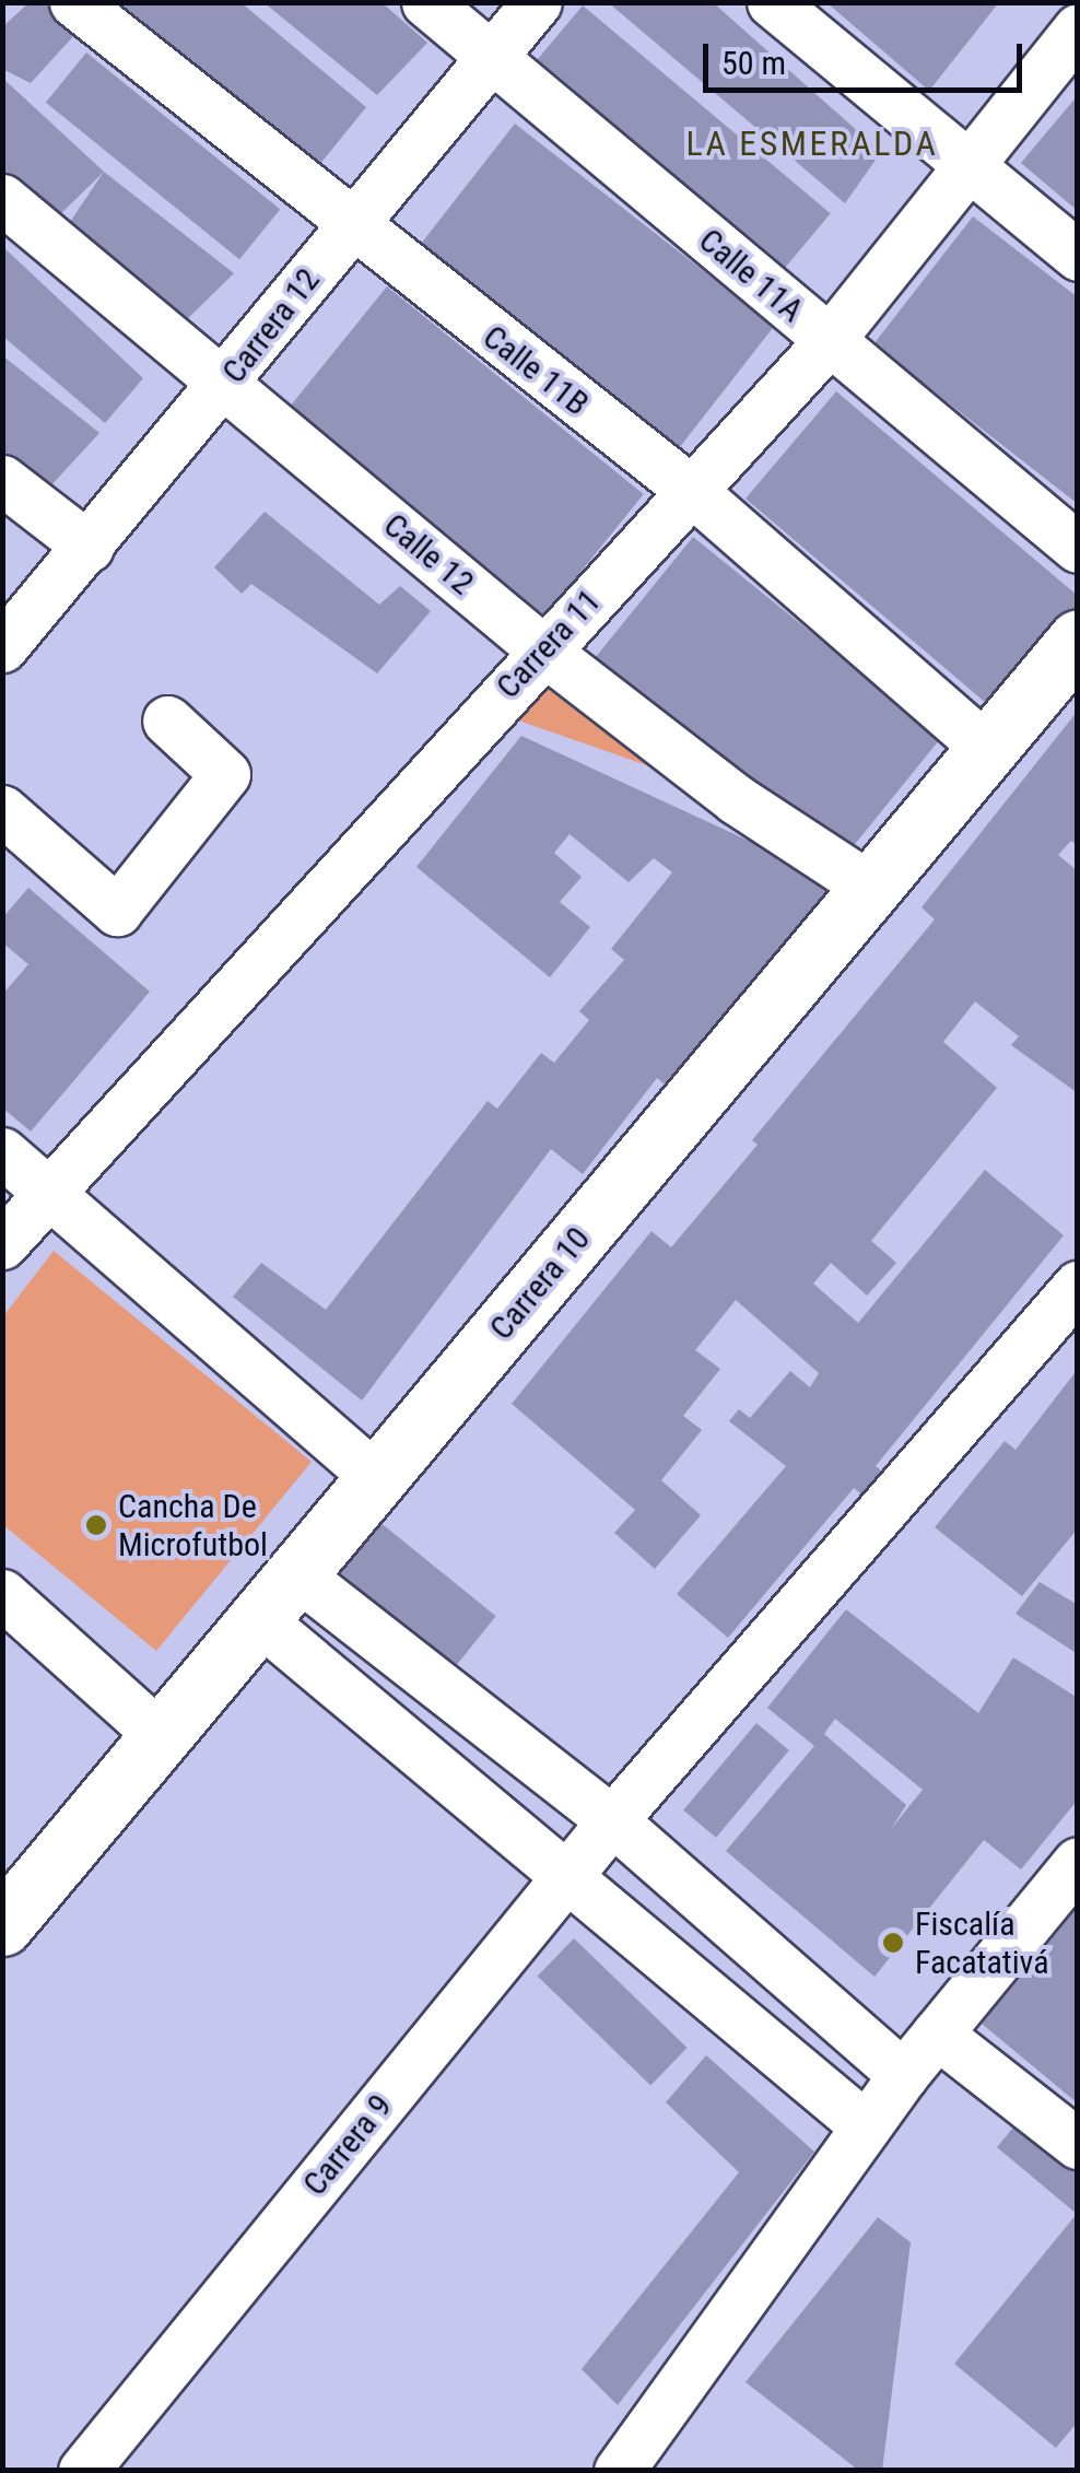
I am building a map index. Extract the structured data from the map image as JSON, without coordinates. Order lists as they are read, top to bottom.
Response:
{
  "streets": {
    "street": [
      "Calle 11A",
      "Carrera 12",
      "Calle 11B",
      "Calle 12",
      "Carrera 11",
      "Carrera 10",
      "Carrera 9"
    ]
  },
  "crossings": [
    ["Calle 11A", "Carrera 12"],
    ["Calle 11A", "Carrera 11"],
    ["Carrera 12", "Calle 11B"],
    ["Carrera 12", "Calle 12"],
    ["Calle 11B", "Carrera 11"],
    ["Calle 11B", "Carrera 10"],
    ["Calle 12", "Carrera 11"],
    ["Calle 12", "Carrera 10"]
  ],
  "districts": ["LA ESMERALDA"],
  "places": ["Cancha De Microfutbol", "Fiscalía Facatativá"],
  "scale_bar": "50 m"
}
